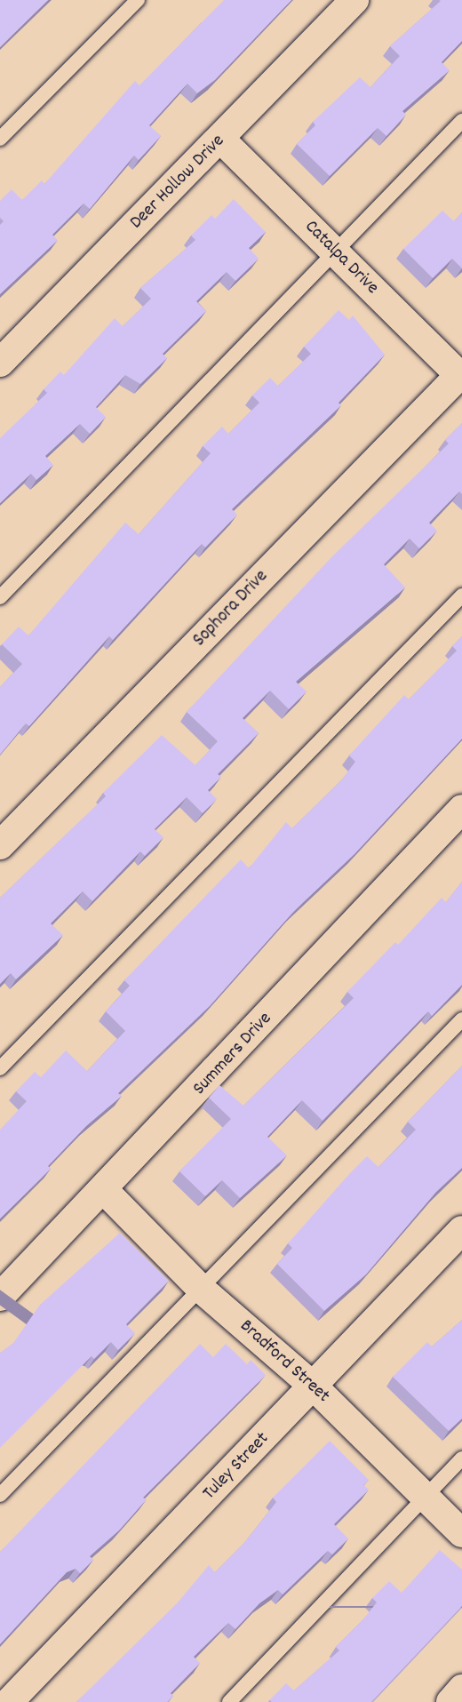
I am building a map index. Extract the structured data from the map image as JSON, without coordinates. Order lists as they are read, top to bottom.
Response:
{
  "streets": {
    "street": [
      "Deer Hollow Drive",
      "Catalpa Drive",
      "Sophora Drive",
      "Summers Drive",
      "Bradford Street",
      "Tuley Street"
    ]
  },
  "crossings": [
    ["Deer Hollow Drive", "Catalpa Drive"],
    ["Catalpa Drive", "Sophora Drive"],
    ["Summers Drive", "Bradford Street"],
    ["Bradford Street", "Tuley Street"]
  ]
}
